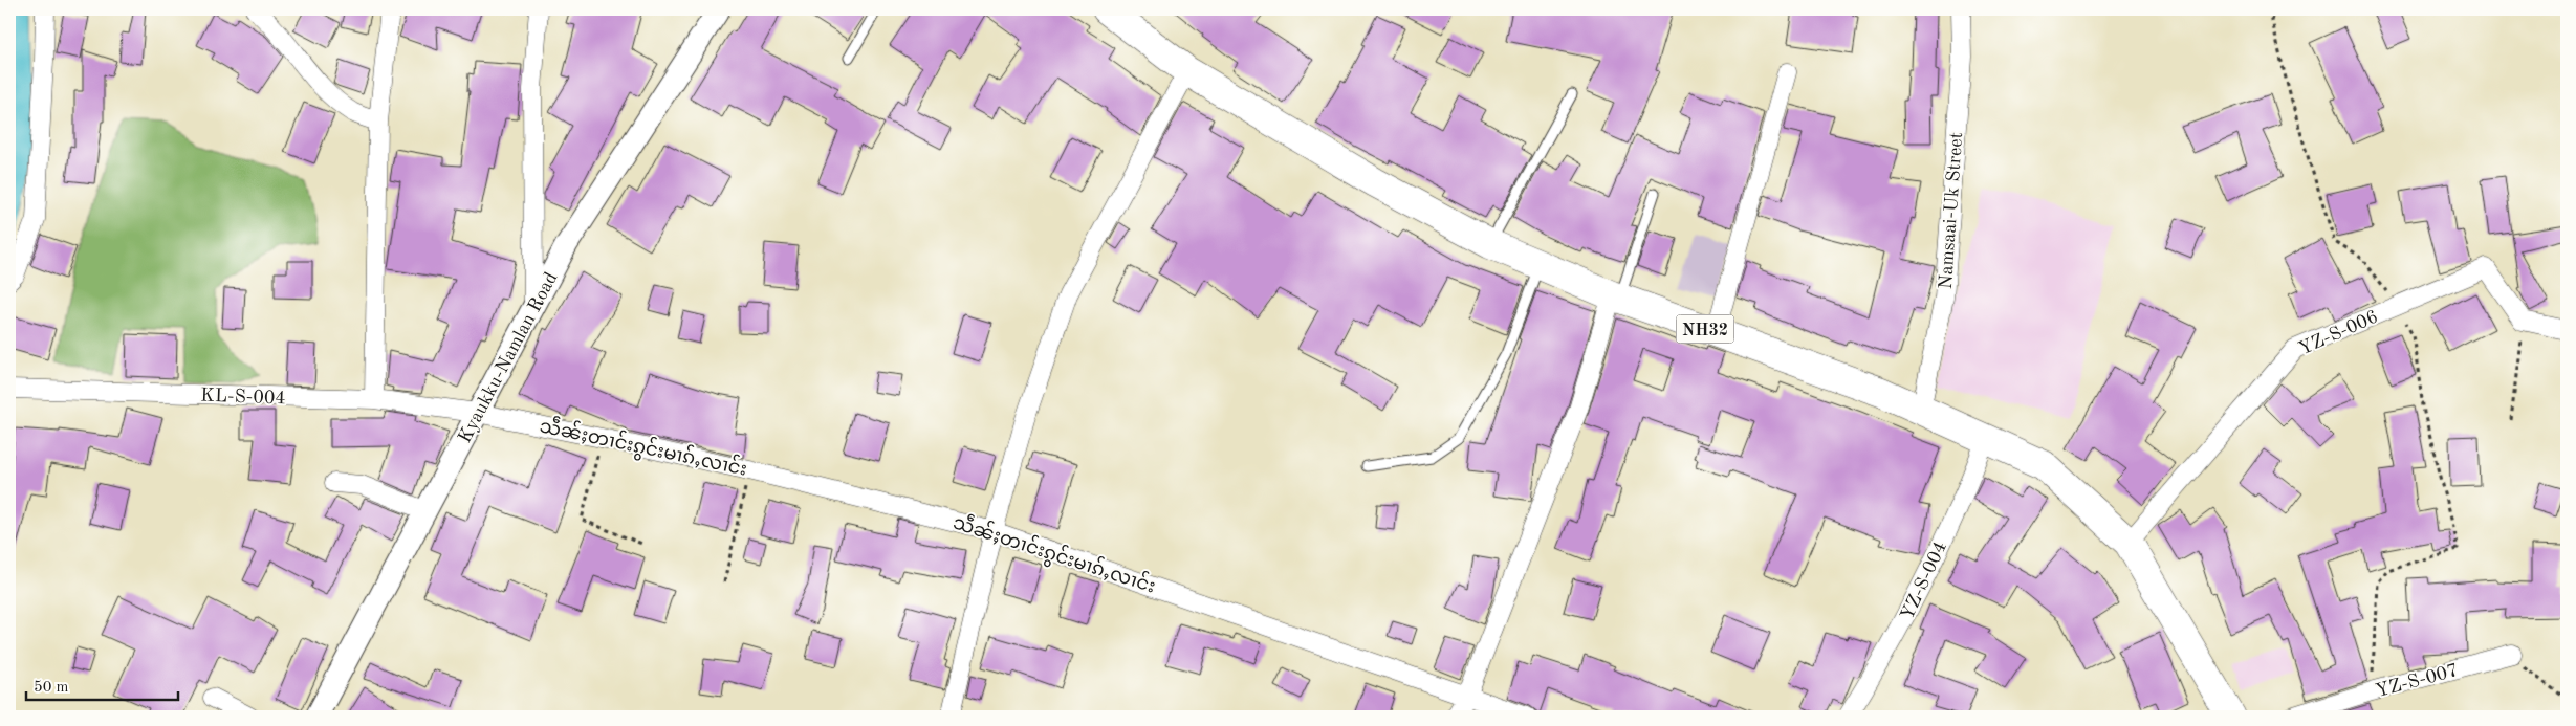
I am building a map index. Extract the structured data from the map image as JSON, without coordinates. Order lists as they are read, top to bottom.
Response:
{
  "streets": {
    "highway": ["NH32"],
    "street": [
      "Namsaai-Uk Street",
      "YZ-S-006",
      "Kyaukku-Namlan Road",
      "KL-S-004",
      "သဵၼ်ႈတၢင်းၵွင်းမၢၵ်ႇလၢင်း",
      "YZ-S-004",
      "YZ-S-007"
    ]
  },
  "crossings": [
    ["Namsaai-Uk Street", "NH32"],
    ["NH32", "YZ-S-006"],
    ["NH32", "YZ-S-004"],
    ["Kyaukku-Namlan Road", "KL-S-004"],
    ["Kyaukku-Namlan Road", "သဵၼ်ႈတၢင်းၵွင်းမၢၵ်ႇလၢင်း"],
    ["KL-S-004", "သဵၼ်ႈတၢင်းၵွင်းမၢၵ်ႇလၢင်း"]
  ],
  "scale_bar": "50 m"
}
